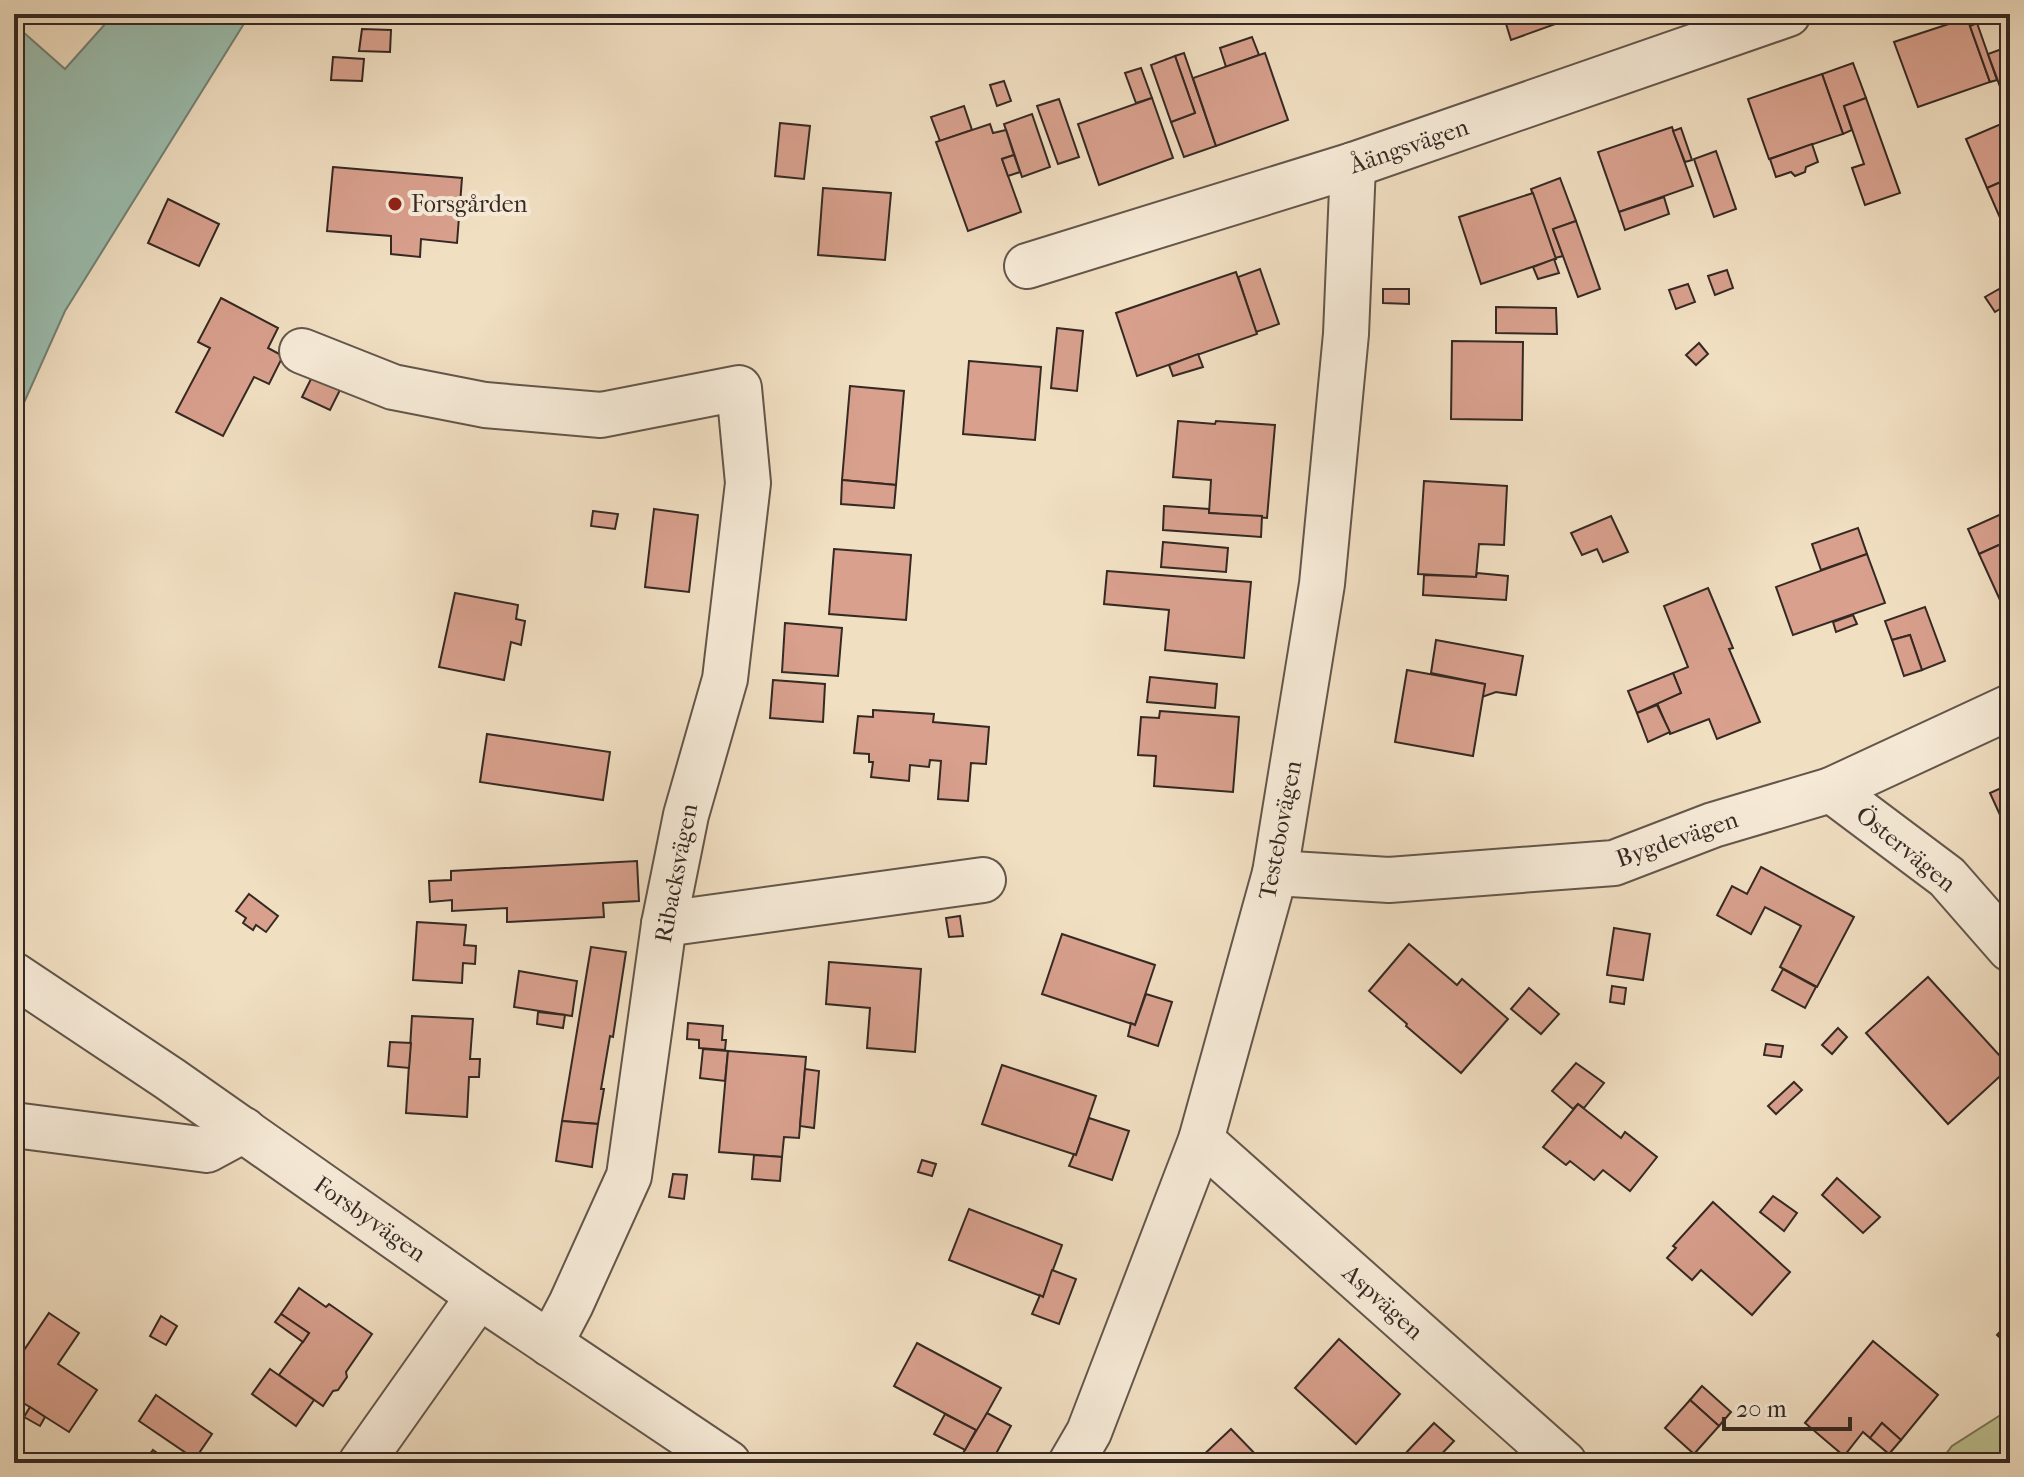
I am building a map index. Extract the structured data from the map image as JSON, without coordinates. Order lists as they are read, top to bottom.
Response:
{
  "streets": {
    "street": [
      "Åängsvägen",
      "Testebovägen",
      "Bygdevägen",
      "Östervägen",
      "Ribacksvägen",
      "Forsbyvägen",
      "Aspvägen"
    ]
  },
  "crossings": [
    ["Åängsvägen", "Testebovägen"],
    ["Testebovägen", "Bygdevägen"],
    ["Testebovägen", "Aspvägen"],
    ["Bygdevägen", "Östervägen"],
    ["Ribacksvägen", "Forsbyvägen"]
  ],
  "places": ["Forsgården"],
  "scale_bar": "20 m"
}
